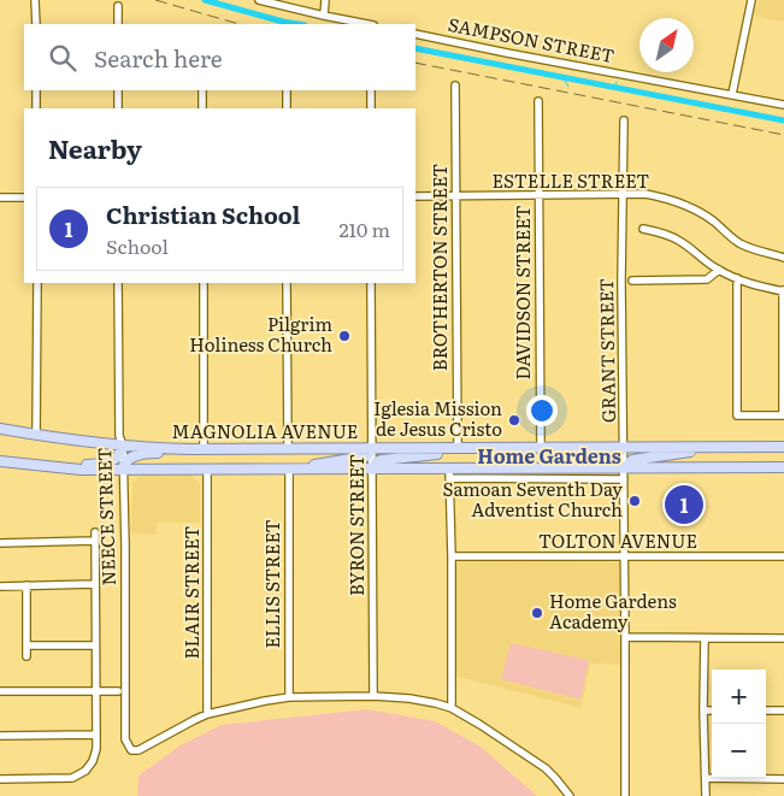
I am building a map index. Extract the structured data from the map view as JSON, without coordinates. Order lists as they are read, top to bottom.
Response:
{
  "streets": {
    "main road": ["MAGNOLIA AVENUE"],
    "street": [
      "SAMPSON STREET",
      "ESTELLE STREET",
      "BROTHERTON STREET",
      "DAVIDSON STREET",
      "GRANT STREET",
      "NEECE STREET",
      "BYRON STREET",
      "TOLTON AVENUE",
      "ELLIS STREET",
      "BLAIR STREET"
    ]
  },
  "crossings": [
    ["ESTELLE STREET", "BROTHERTON STREET"],
    ["ESTELLE STREET", "DAVIDSON STREET"],
    ["ESTELLE STREET", "GRANT STREET"],
    ["BROTHERTON STREET", "MAGNOLIA AVENUE"],
    ["DAVIDSON STREET", "MAGNOLIA AVENUE"],
    ["GRANT STREET", "MAGNOLIA AVENUE"],
    ["GRANT STREET", "TOLTON AVENUE"],
    ["MAGNOLIA AVENUE", "NEECE STREET"],
    ["MAGNOLIA AVENUE", "BYRON STREET"],
    ["MAGNOLIA AVENUE", "ELLIS STREET"],
    ["MAGNOLIA AVENUE", "BLAIR STREET"],
    ["NEECE STREET", "BLAIR STREET"]
  ],
  "districts": ["Home Gardens"],
  "places": [
    "Pilgrim Holiness Church",
    "Iglesia Mission de Jesus Cristo",
    "Samoan Seventh Day Adventist Church",
    "Home Gardens Academy"
  ],
  "north": "top right",
  "page": {
    "search": "Search here",
    "heading": "Nearby",
    "list": [
      {
        "mark": "1",
        "name": "Christian School",
        "note": "School",
        "value": "210 m"
      }
    ],
    "pins": "1",
    "map_buttons": ["+", "−"]
  }
}
